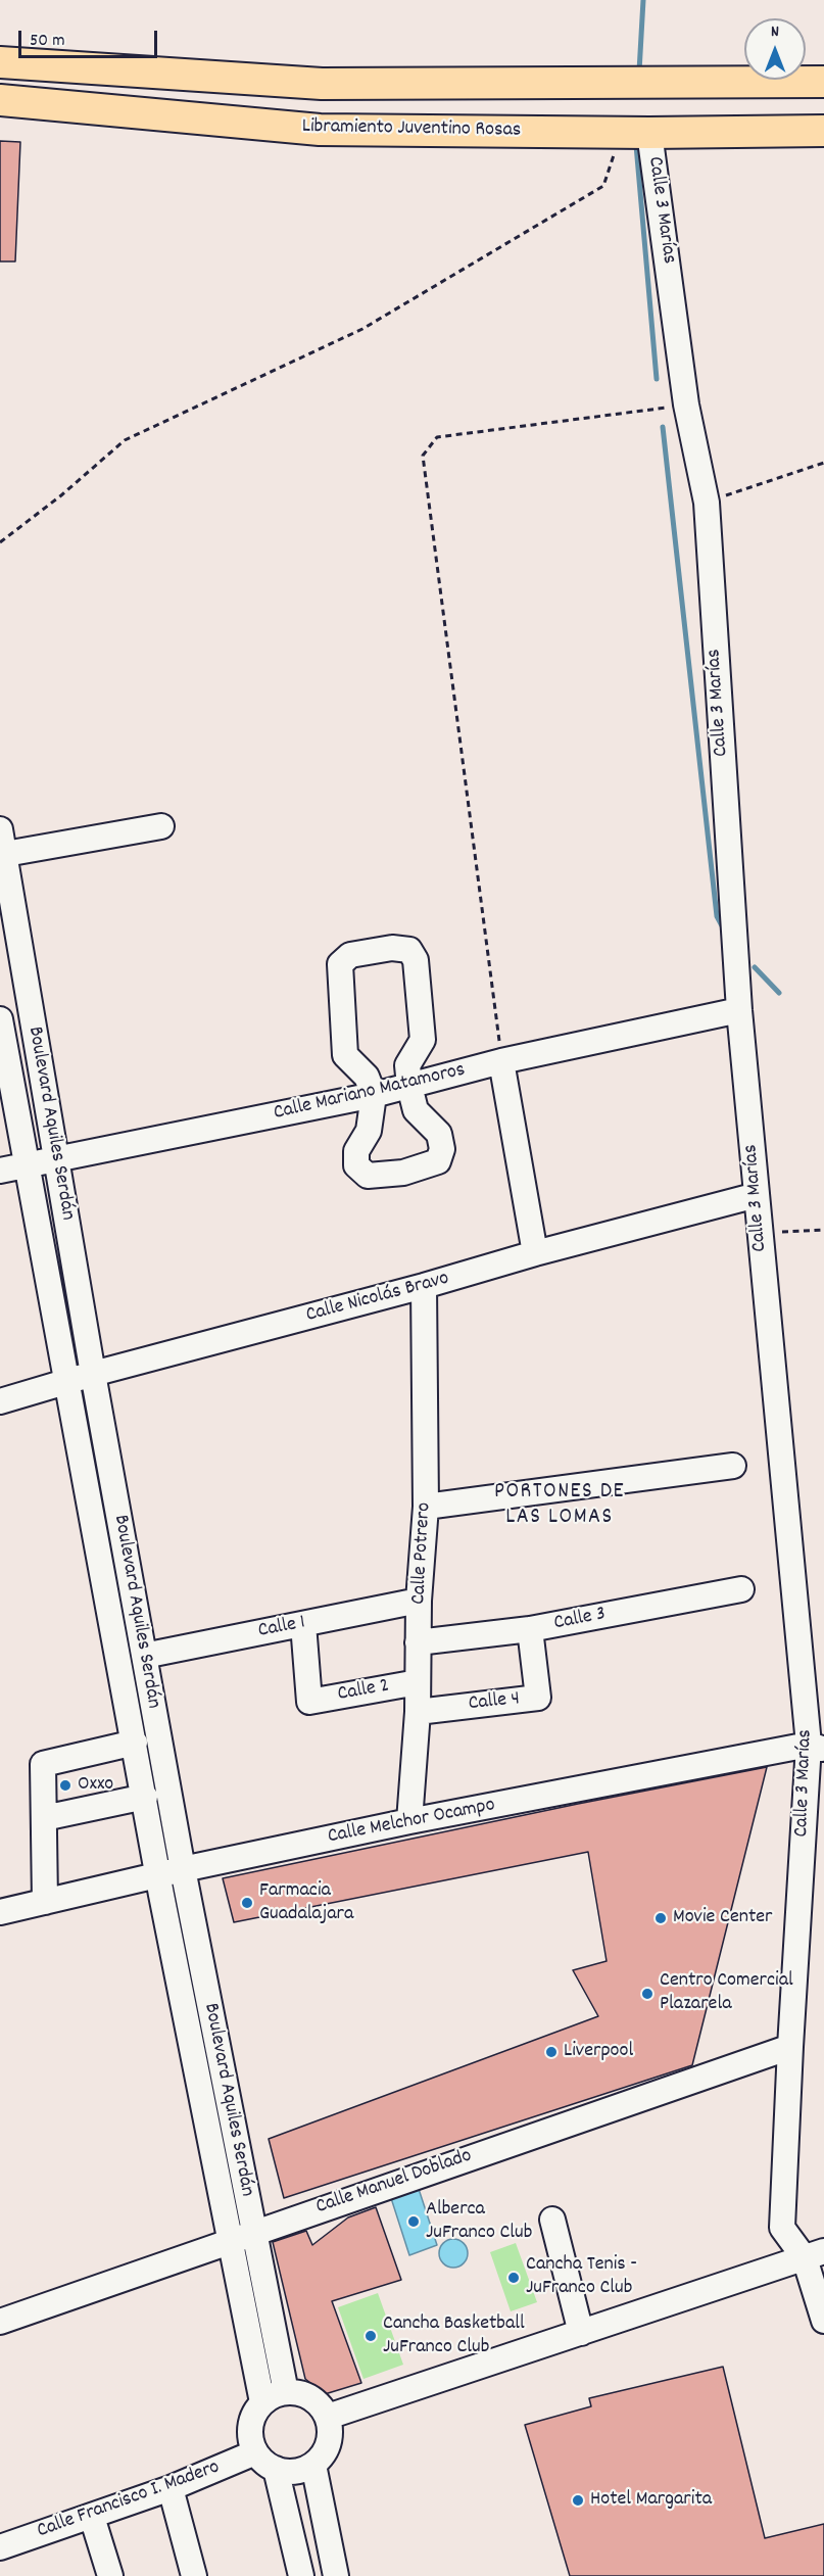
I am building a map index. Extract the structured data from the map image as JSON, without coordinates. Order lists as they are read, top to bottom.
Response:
{
  "streets": {
    "main road": ["Libramiento Juventino Rosas"],
    "street": [
      "Calle 3 Marías",
      "Calle Mariano Matamoros",
      "Boulevard Aquiles Serdán",
      "Calle Nicolás Bravo",
      "Calle Potrero",
      "Calle 3",
      "Calle 1",
      "Calle 2",
      "Calle 4",
      "Calle Melchor Ocampo",
      "Calle Manuel Doblado",
      "Calle Francisco I. Madero"
    ]
  },
  "crossings": [
    ["Libramiento Juventino Rosas", "Calle 3 Marías"],
    ["Calle 3 Marías", "Calle Mariano Matamoros"],
    ["Calle 3 Marías", "Calle Nicolás Bravo"],
    ["Calle 3 Marías", "Calle Melchor Ocampo"],
    ["Calle 3 Marías", "Calle Manuel Doblado"],
    ["Calle Mariano Matamoros", "Boulevard Aquiles Serdán"],
    ["Boulevard Aquiles Serdán", "Calle Nicolás Bravo"],
    ["Boulevard Aquiles Serdán", "Calle 1"],
    ["Boulevard Aquiles Serdán", "Calle Melchor Ocampo"],
    ["Boulevard Aquiles Serdán", "Calle Manuel Doblado"],
    ["Boulevard Aquiles Serdán", "Calle Francisco I. Madero"],
    ["Calle Nicolás Bravo", "Calle Potrero"],
    ["Calle Potrero", "Calle 3"],
    ["Calle Potrero", "Calle 1"],
    ["Calle Potrero", "Calle 2"],
    ["Calle Potrero", "Calle 4"],
    ["Calle Potrero", "Calle Melchor Ocampo"],
    ["Calle 3", "Calle 4"],
    ["Calle 1", "Calle 2"]
  ],
  "districts": ["PORTONES DE LAS LOMAS"],
  "places": [
    "Oxxo",
    "Farmacia Guadalajara",
    "Movie Center",
    "Centro Comercial Plazarela",
    "Liverpool",
    "Alberca JuFranco Club",
    "Cancha Tenis - JuFranco Club",
    "Cancha Basketball JuFranco Club",
    "Hotel Margarita"
  ],
  "scale_bar": "50 m",
  "north": "top"
}
